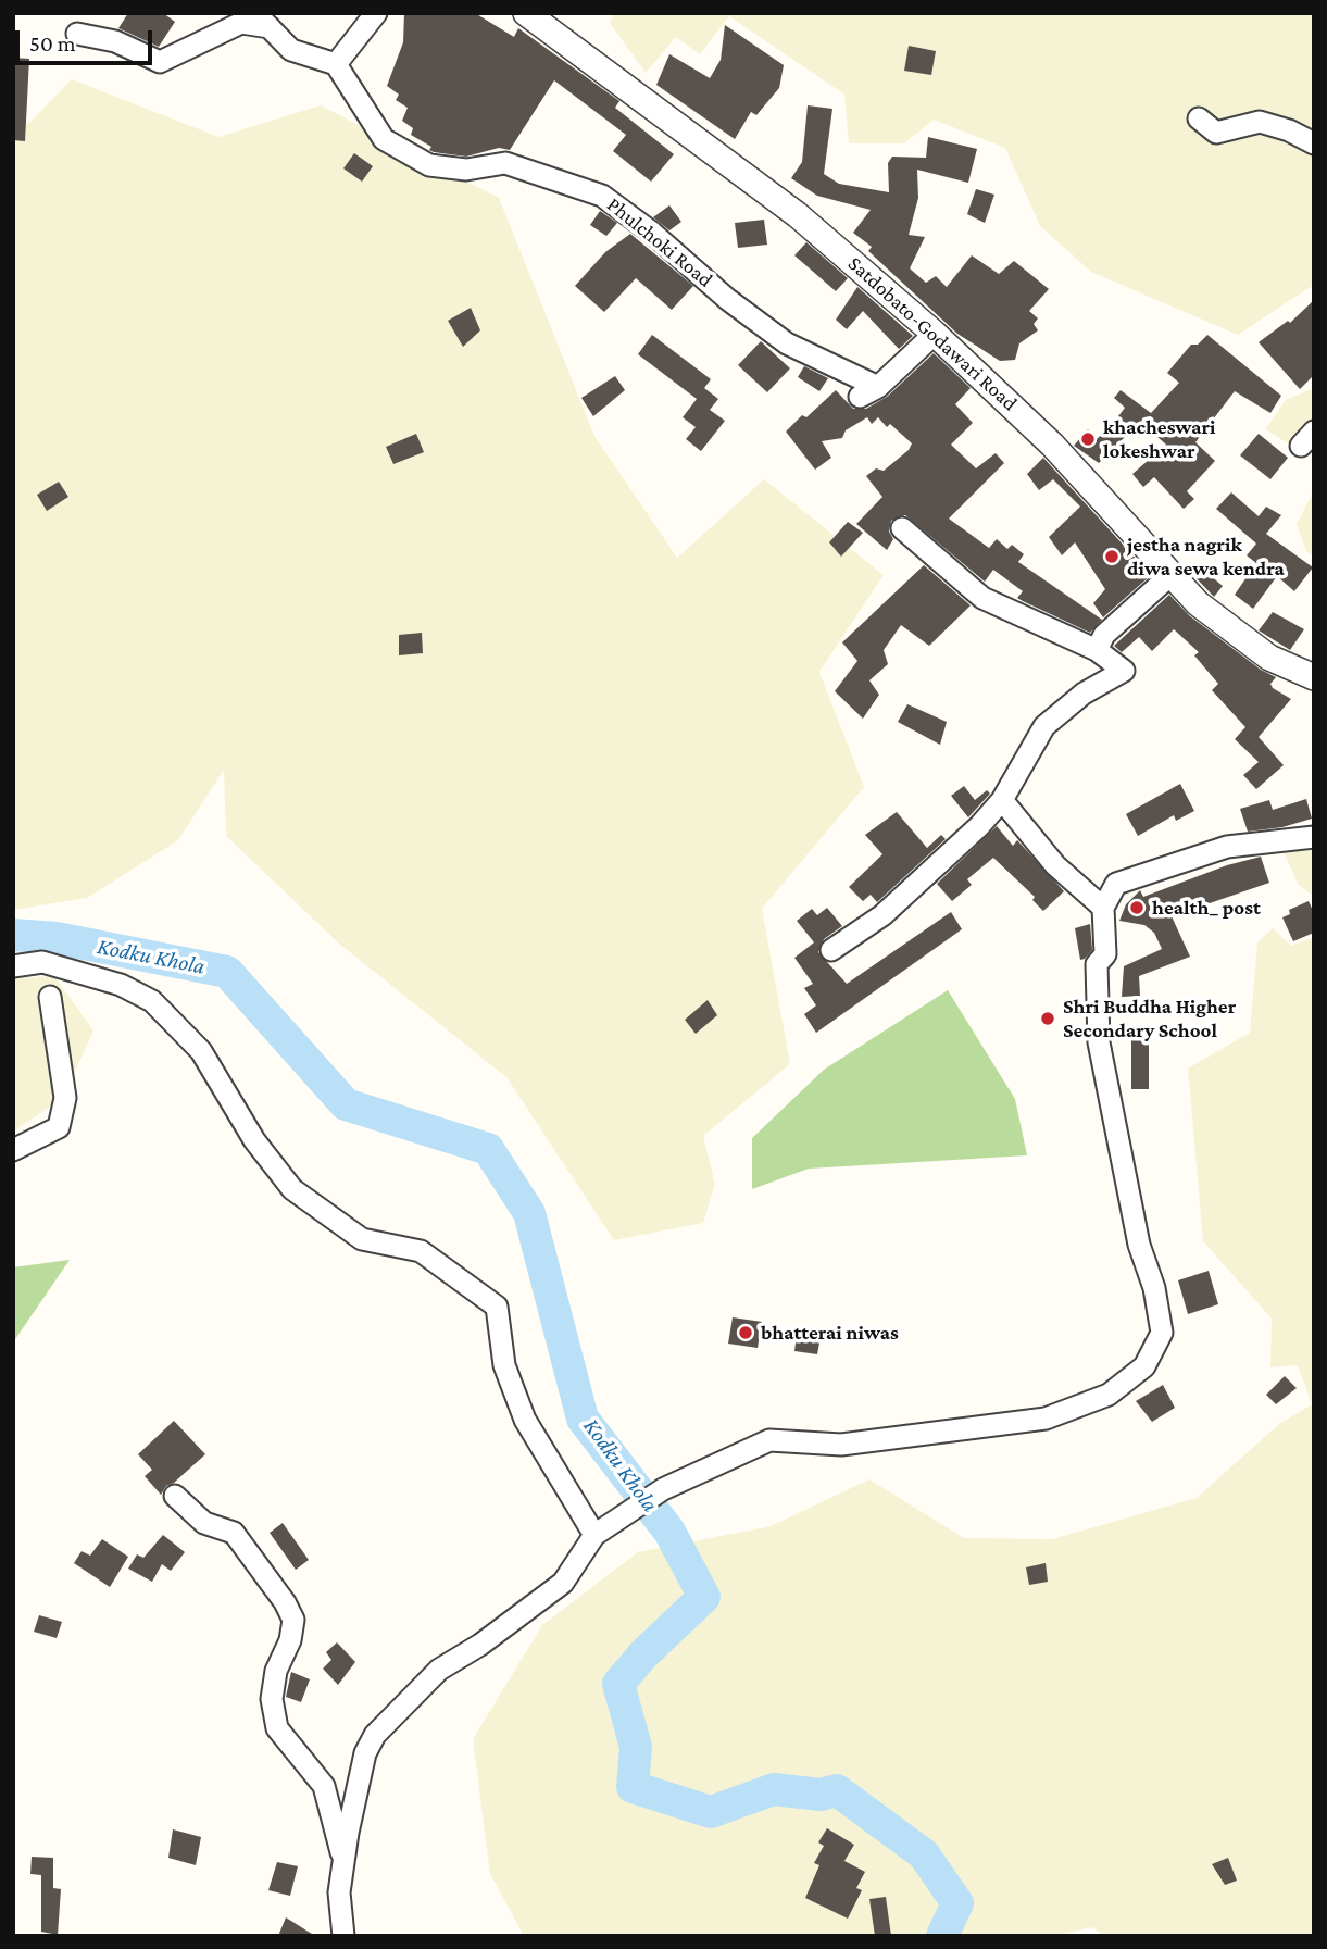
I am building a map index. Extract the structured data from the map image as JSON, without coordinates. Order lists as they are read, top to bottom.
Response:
{
  "streets": {
    "street": ["Phulchoki Road", "Satdobato-Godawari Road"]
  },
  "crossings": [
    ["Phulchoki Road", "Satdobato-Godawari Road"]
  ],
  "water": ["Kodku Khola"],
  "places": [
    "khacheswari lokeshwar",
    "jestha nagrik diwa sewa kendra",
    "health_ post",
    "Shri Buddha Higher Secondary School",
    "bhatterai niwas"
  ],
  "scale_bar": "50 m"
}
